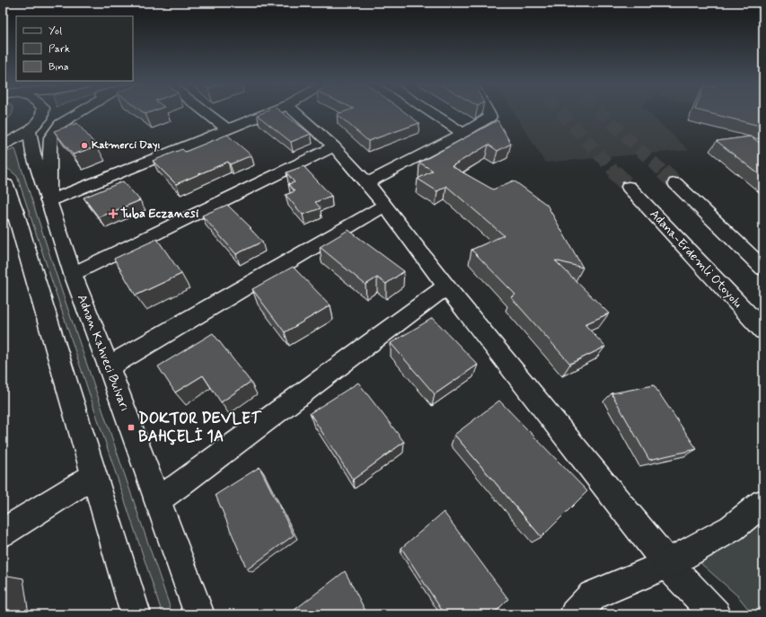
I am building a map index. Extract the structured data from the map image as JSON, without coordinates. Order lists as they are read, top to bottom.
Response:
{
  "streets": {
    "main road": ["Adana-Erdemli Otoyolu", "Adnan Kahveci Bulvarı"]
  },
  "places": {
    "other": ["Katmerci Dayı"],
    "health": ["Tuba Eczanesi"],
    "transit": ["DOKTOR DEVLET BAHÇELİ 1A"]
  },
  "legend": ["Yol", "Park", "Bina"]
}
